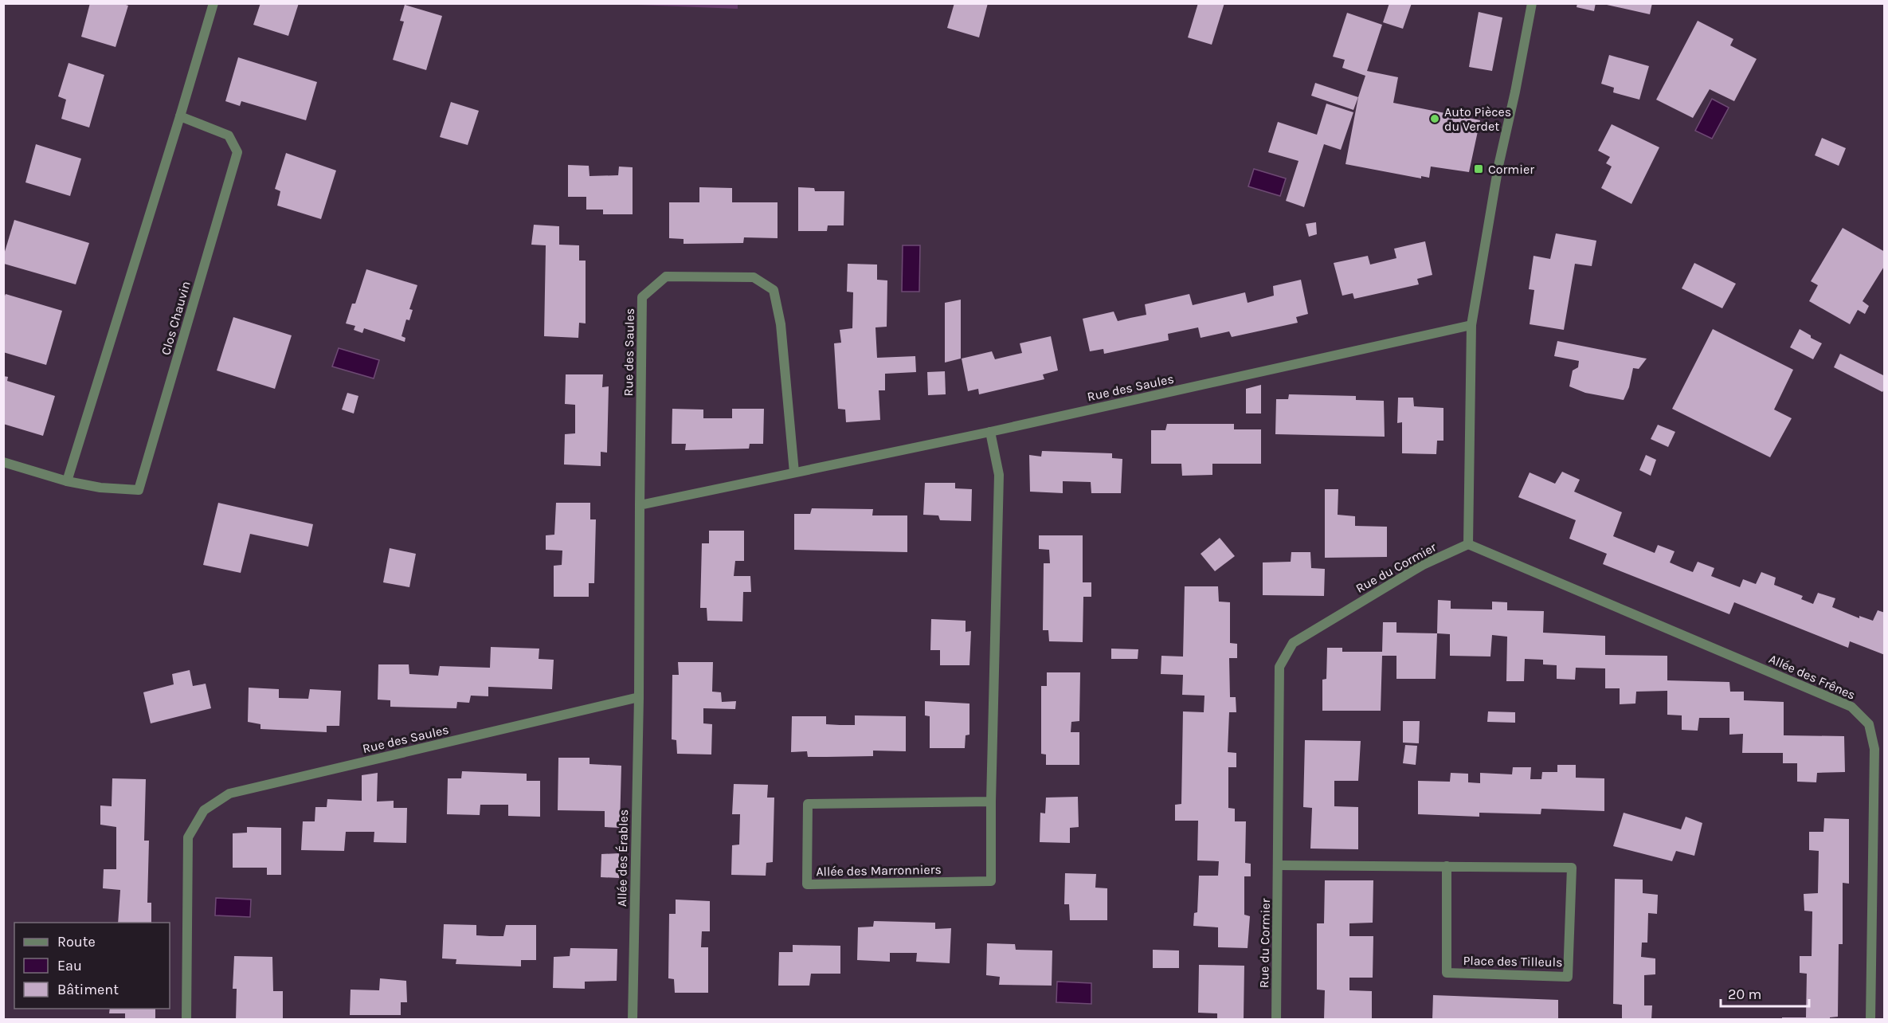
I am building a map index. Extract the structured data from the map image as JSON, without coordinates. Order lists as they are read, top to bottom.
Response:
{
  "streets": {
    "street": [
      "Clos Chauvin",
      "Rue des Saules",
      "Rue du Cormier",
      "Allée des Frênes",
      "Allée des Érables",
      "Allée des Marronniers",
      "Place des Tilleuls"
    ]
  },
  "crossings": [
    ["Rue des Saules", "Allée des Érables"],
    ["Rue des Saules", "Allée des Marronniers"],
    ["Rue du Cormier", "Allée des Frênes"],
    ["Rue du Cormier", "Place des Tilleuls"]
  ],
  "places": {
    "other": ["Auto Pièces du Verdet"],
    "transit": ["Cormier"]
  },
  "legend": ["Route", "Eau", "Bâtiment"],
  "scale_bar": "20 m"
}
